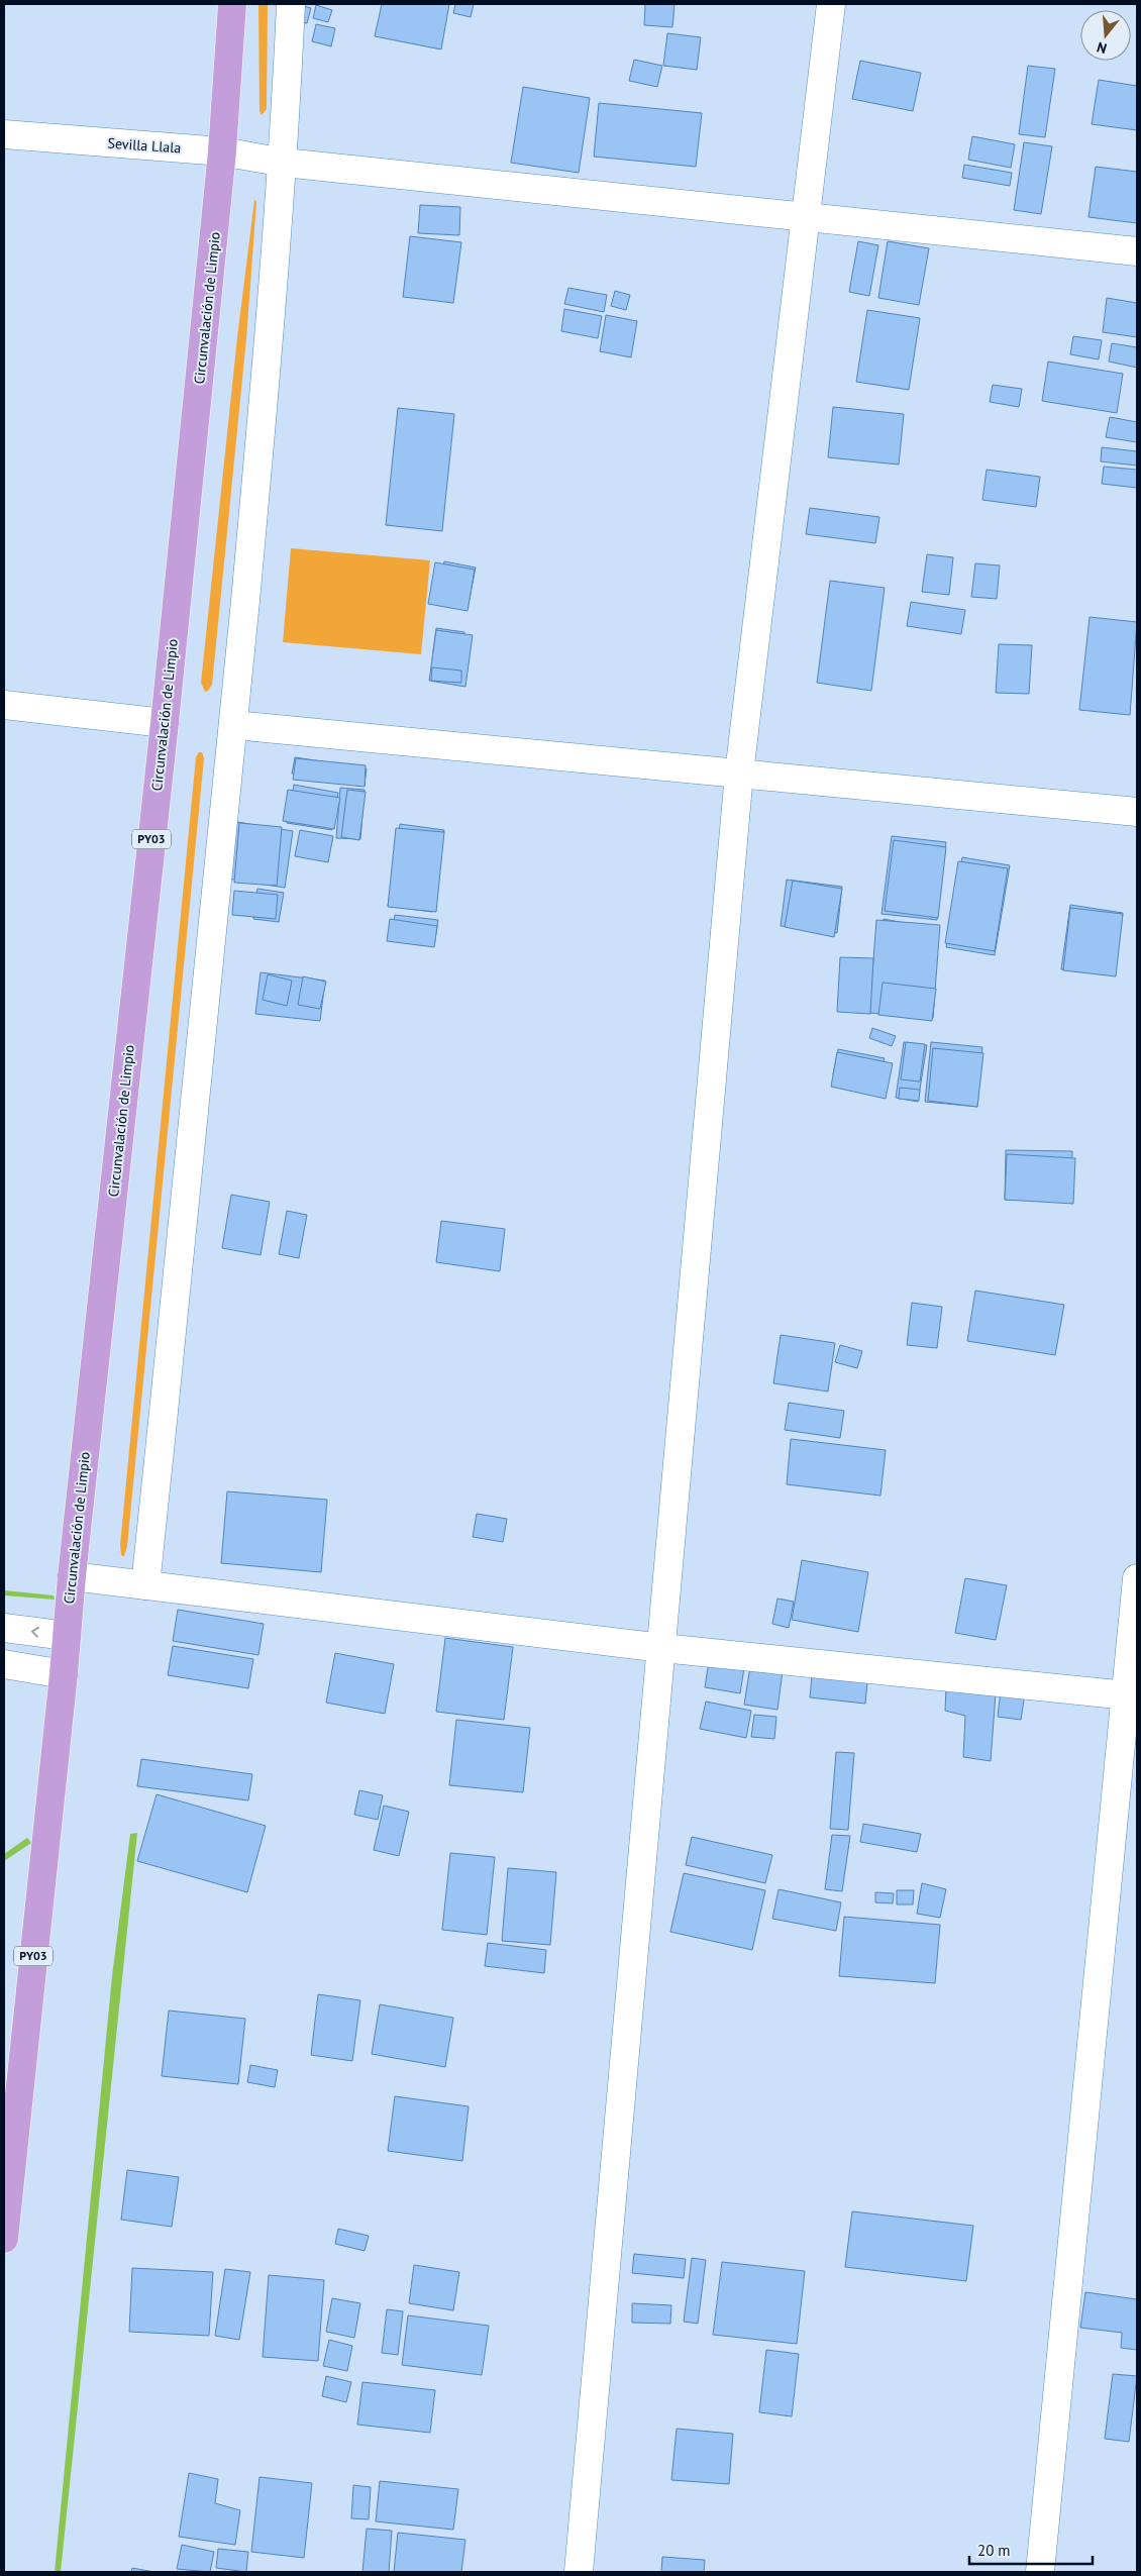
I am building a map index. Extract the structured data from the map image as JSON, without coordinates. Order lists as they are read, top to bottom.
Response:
{
  "streets": {
    "highway": ["Circunvalación de Limpio", "PY03"],
    "street": ["Sevilla Llala"]
  },
  "crossings": [
    ["Sevilla Llala", "Circunvalación de Limpio"]
  ],
  "scale_bar": "20 m",
  "north": "bottom"
}
